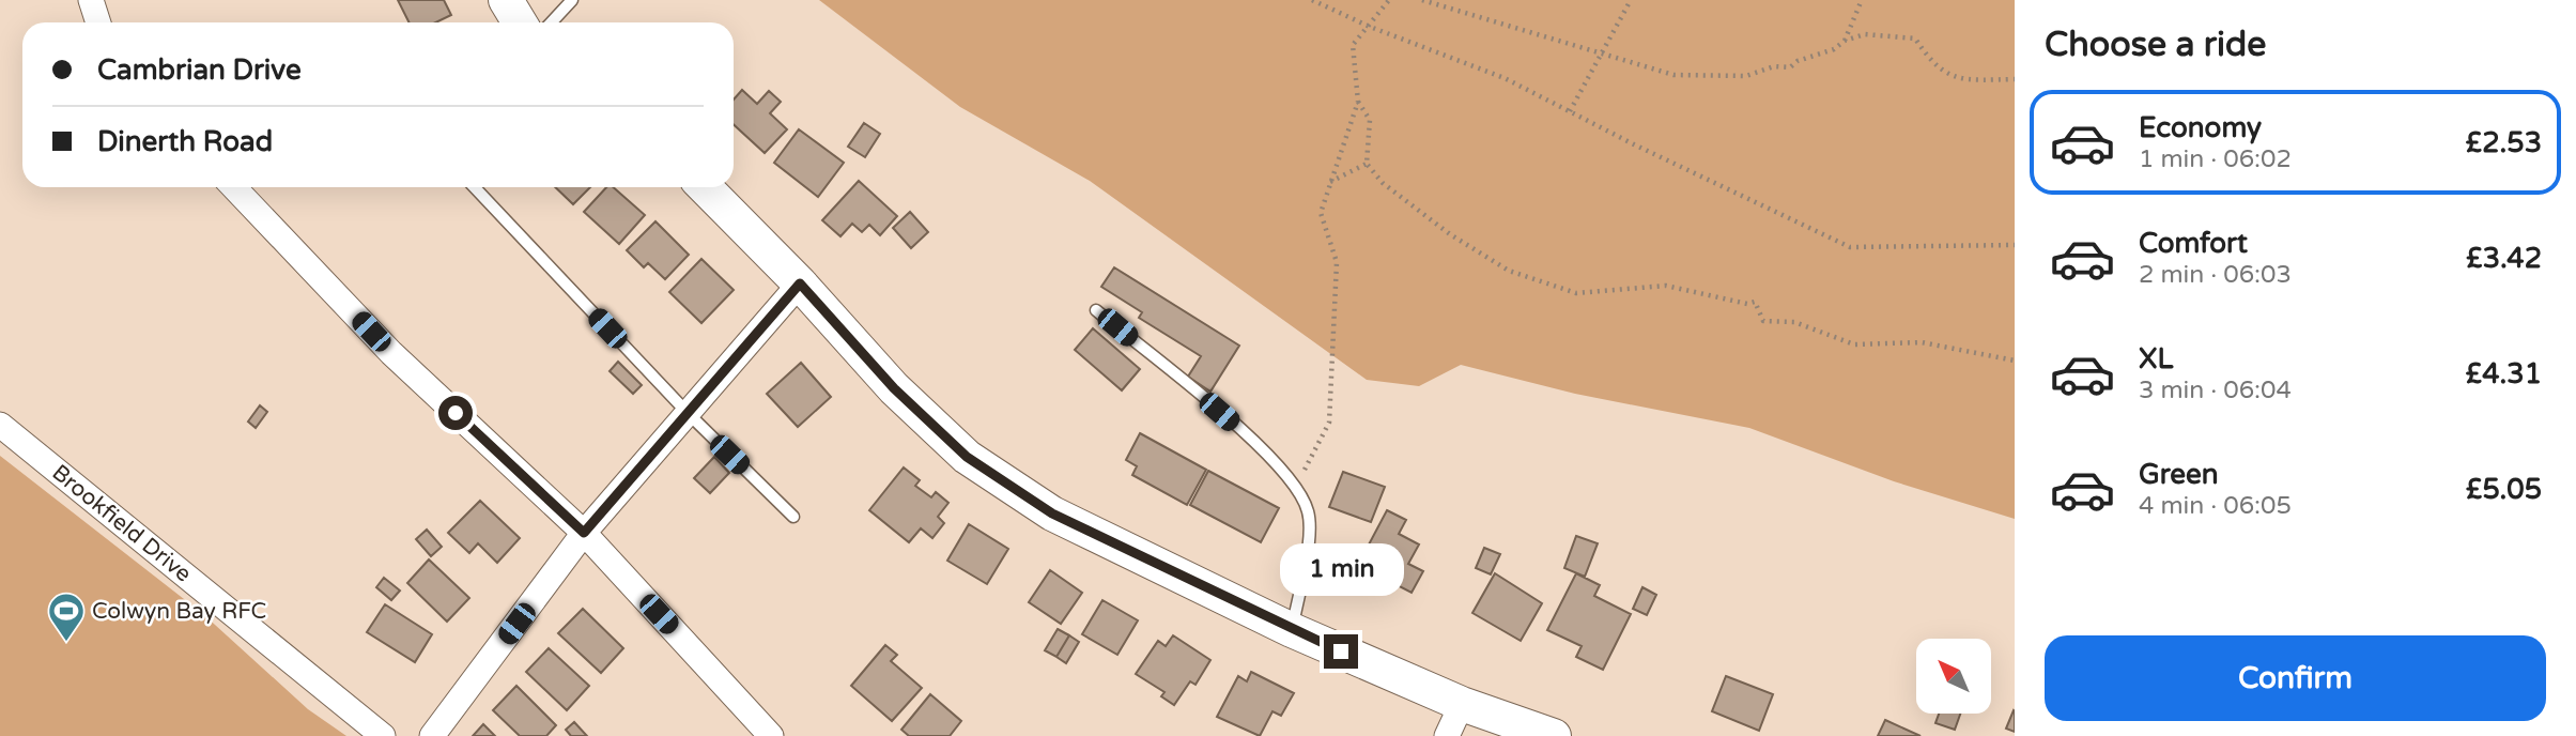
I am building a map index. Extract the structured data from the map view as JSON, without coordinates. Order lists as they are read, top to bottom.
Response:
{
  "streets": {
    "street": ["Brookfield Drive"]
  },
  "places": {
    "sports": ["Colwyn Bay RFC"]
  },
  "north": "top left",
  "page": {
    "heading": "Choose a ride",
    "banner": ["Cambrian Drive", "Dinerth Road"],
    "list": [
      {
        "name": "Economy",
        "note": "1 min · 06:02",
        "value": "£2.53"
      },
      {
        "name": "Comfort",
        "note": "2 min · 06:03",
        "value": "£3.42"
      },
      {
        "name": "XL",
        "note": "3 min · 06:04",
        "value": "£4.31"
      },
      {
        "name": "Green",
        "note": "4 min · 06:05",
        "value": "£5.05"
      }
    ],
    "bubble": "1 min",
    "buttons": "Confirm"
  }
}
